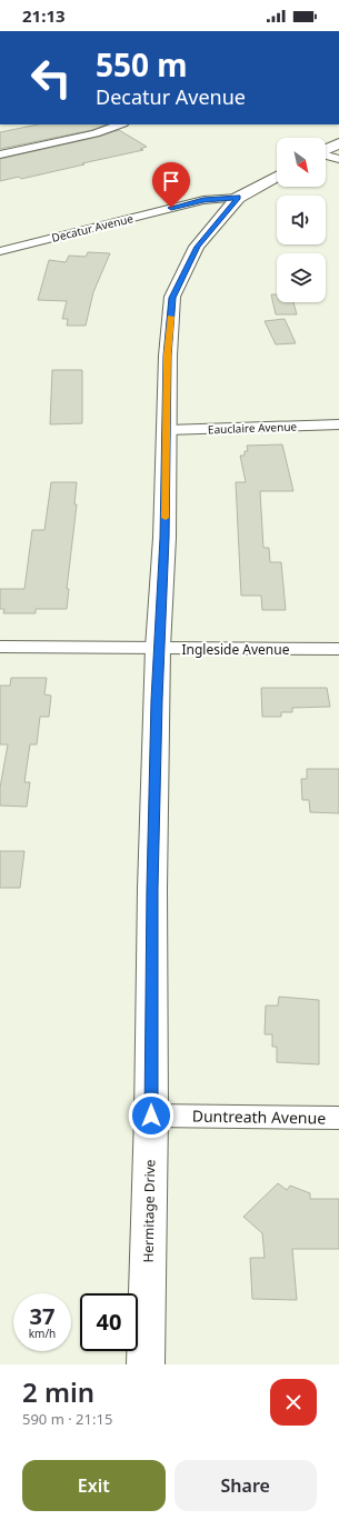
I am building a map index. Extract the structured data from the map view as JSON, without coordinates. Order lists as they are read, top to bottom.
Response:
{
  "streets": {
    "street": [
      "Decatur Avenue",
      "Eauclaire Avenue",
      "Ingleside Avenue",
      "Duntreath Avenue",
      "Hermitage Drive"
    ]
  },
  "crossings": [
    ["Decatur Avenue", "Hermitage Drive"],
    ["Eauclaire Avenue", "Hermitage Drive"],
    ["Ingleside Avenue", "Hermitage Drive"],
    ["Duntreath Avenue", "Hermitage Drive"]
  ],
  "north": "bottom right",
  "page": {
    "status": "21:13",
    "turn": ["550 m", "Decatur Avenue"],
    "speed": "37 km/h",
    "limit": "40",
    "heading": ["2 min", "590 m · 21:15"],
    "buttons": ["Exit", "Share"]
  }
}
